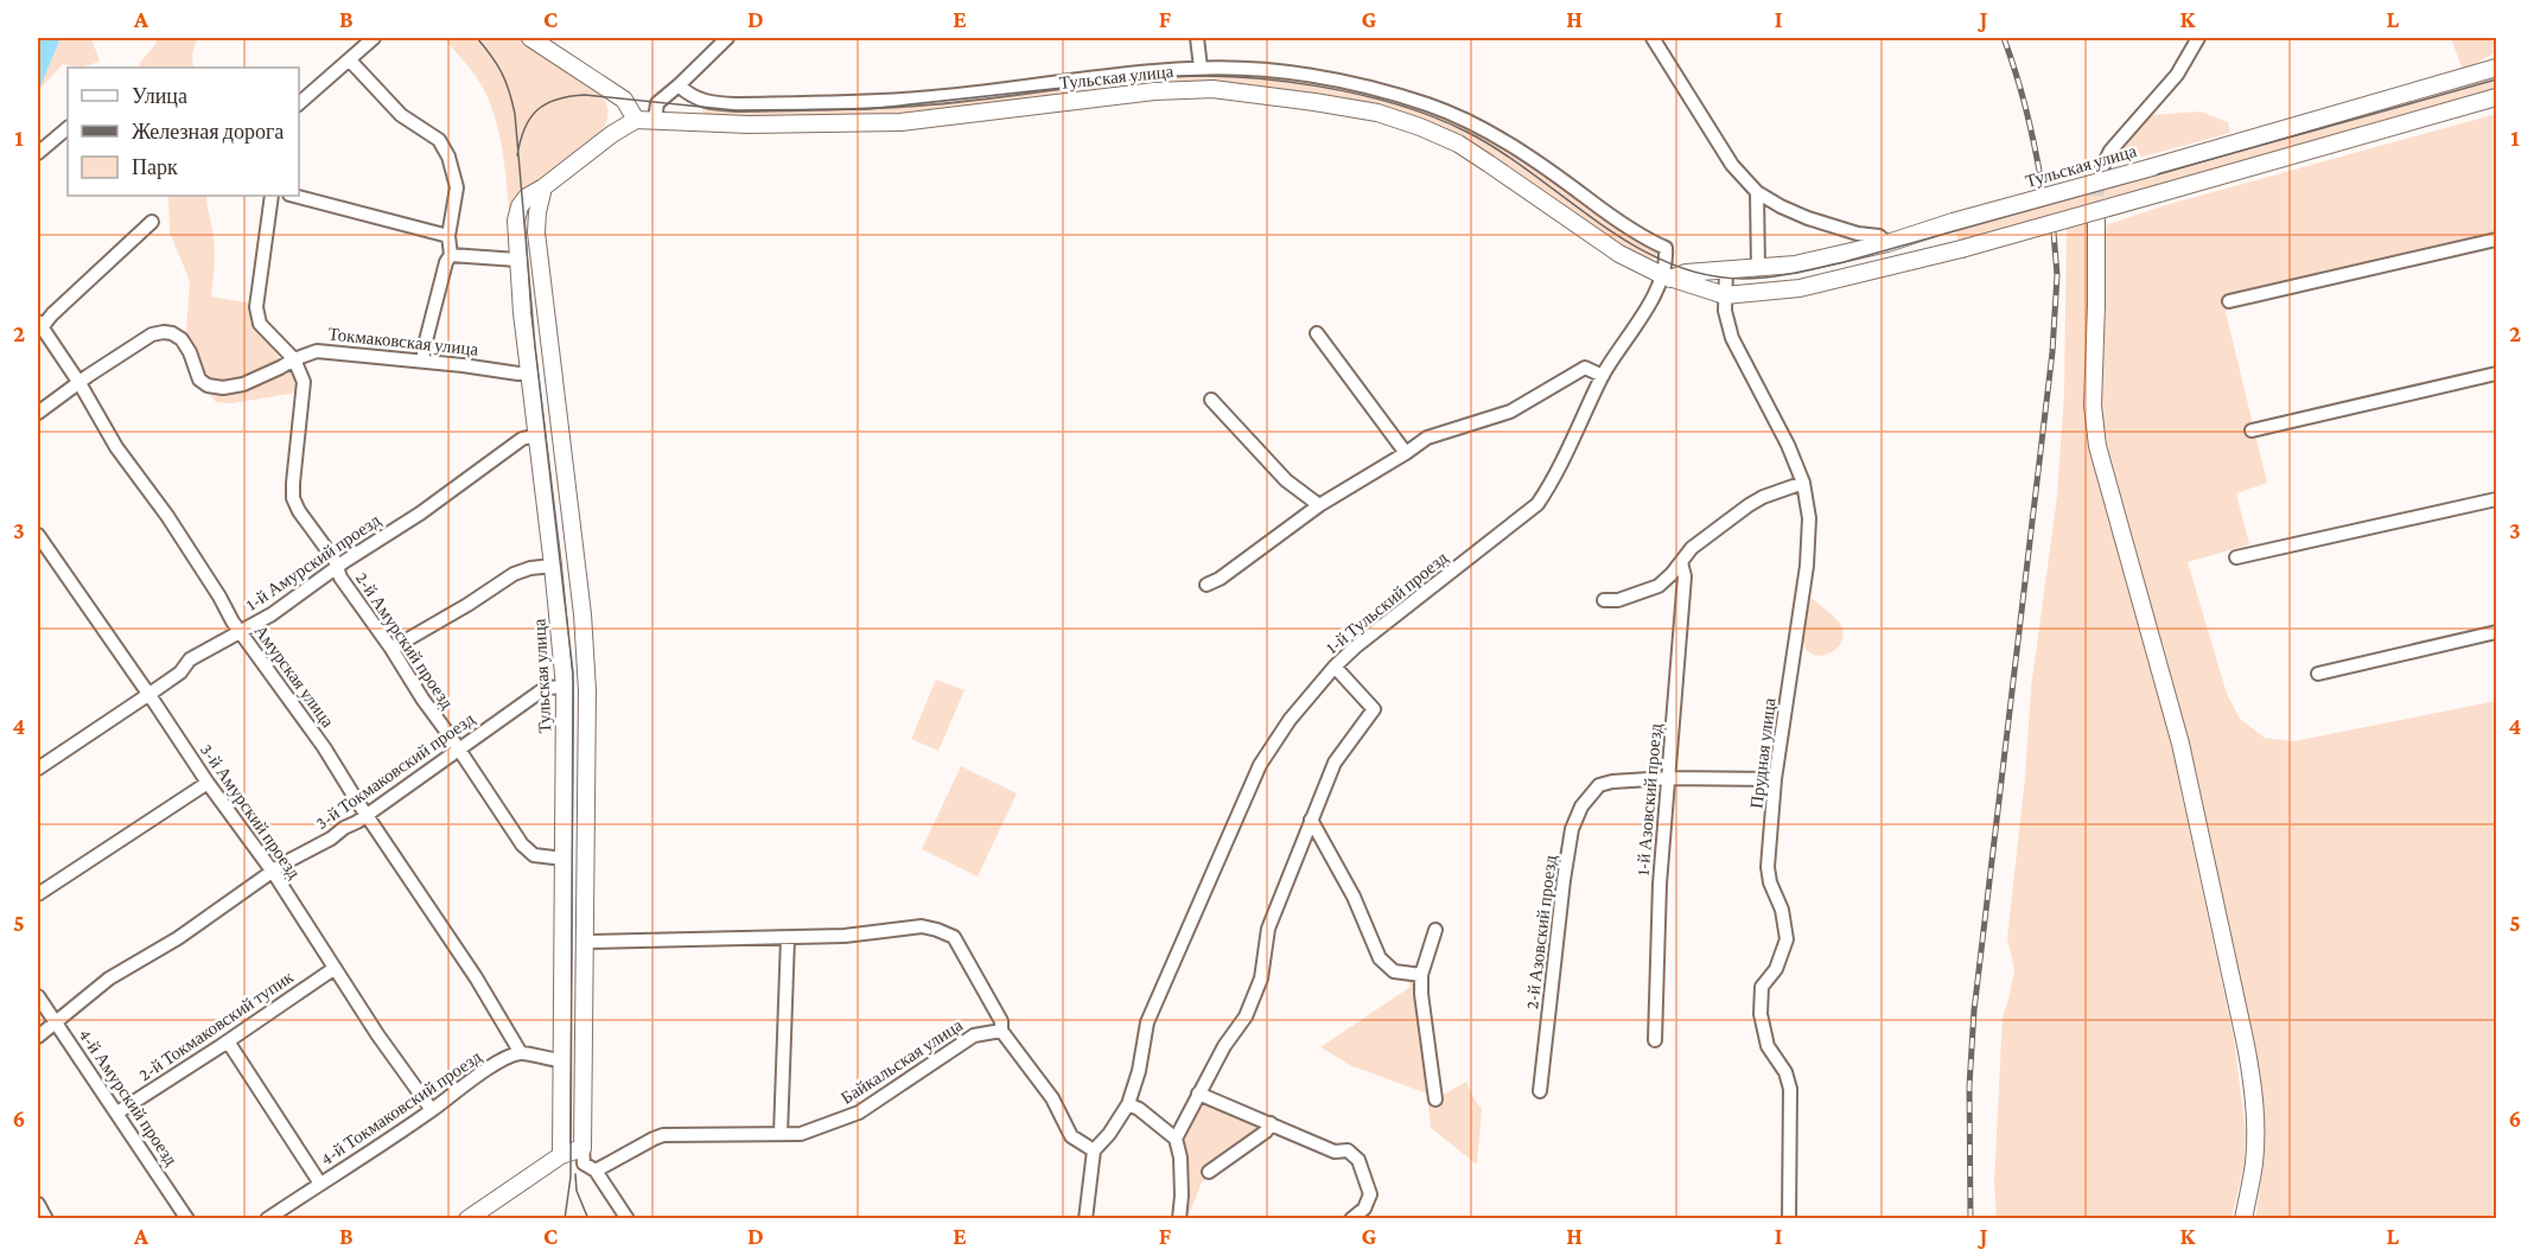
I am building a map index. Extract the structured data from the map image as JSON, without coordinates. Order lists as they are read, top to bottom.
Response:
{
  "streets": {
    "street": [
      "Тульская улица",
      "Токмаковская улица",
      "1-й Амурский проезд",
      "1-й Тульский проезд",
      "2-й Амурский проезд",
      "Амурская улица",
      "Прудная улица",
      "3-й Токмаковский проезд",
      "1-й Азовский проезд",
      "3-й Амурский проезд",
      "2-й Азовский проезд",
      "2-й Токмаковский тупик",
      "Байкальская улица",
      "4-й Амурский проезд",
      "4-й Токмаковский проезд"
    ]
  },
  "crossings": [
    ["Тульская улица", "Токмаковская улица"],
    ["Тульская улица", "1-й Амурский проезд"],
    ["Тульская улица", "1-й Тульский проезд"],
    ["Тульская улица", "2-й Амурский проезд"],
    ["Тульская улица", "Прудная улица"],
    ["Тульская улица", "3-й Токмаковский проезд"],
    ["Токмаковская улица", "2-й Амурский проезд"],
    ["Токмаковская улица", "Амурская улица"],
    ["1-й Амурский проезд", "2-й Амурский проезд"],
    ["1-й Амурский проезд", "Амурская улица"],
    ["1-й Амурский проезд", "3-й Амурский проезд"],
    ["2-й Амурский проезд", "3-й Токмаковский проезд"],
    ["Амурская улица", "3-й Токмаковский проезд"],
    ["Амурская улица", "4-й Токмаковский проезд"],
    ["3-й Токмаковский проезд", "3-й Амурский проезд"],
    ["3-й Токмаковский проезд", "4-й Амурский проезд"],
    ["1-й Азовский проезд", "2-й Азовский проезд"],
    ["3-й Амурский проезд", "2-й Токмаковский тупик"],
    ["3-й Амурский проезд", "4-й Токмаковский проезд"],
    ["2-й Токмаковский тупик", "4-й Амурский проезд"]
  ],
  "legend": ["Улица", "Железная дорога", "Парк"],
  "grid": {
    "columns": [
      "A",
      "B",
      "C",
      "D",
      "E",
      "F",
      "G",
      "H",
      "I",
      "J",
      "K",
      "L"
    ],
    "rows": [
      "1",
      "2",
      "3",
      "4",
      "5",
      "6"
    ]
  }
}
